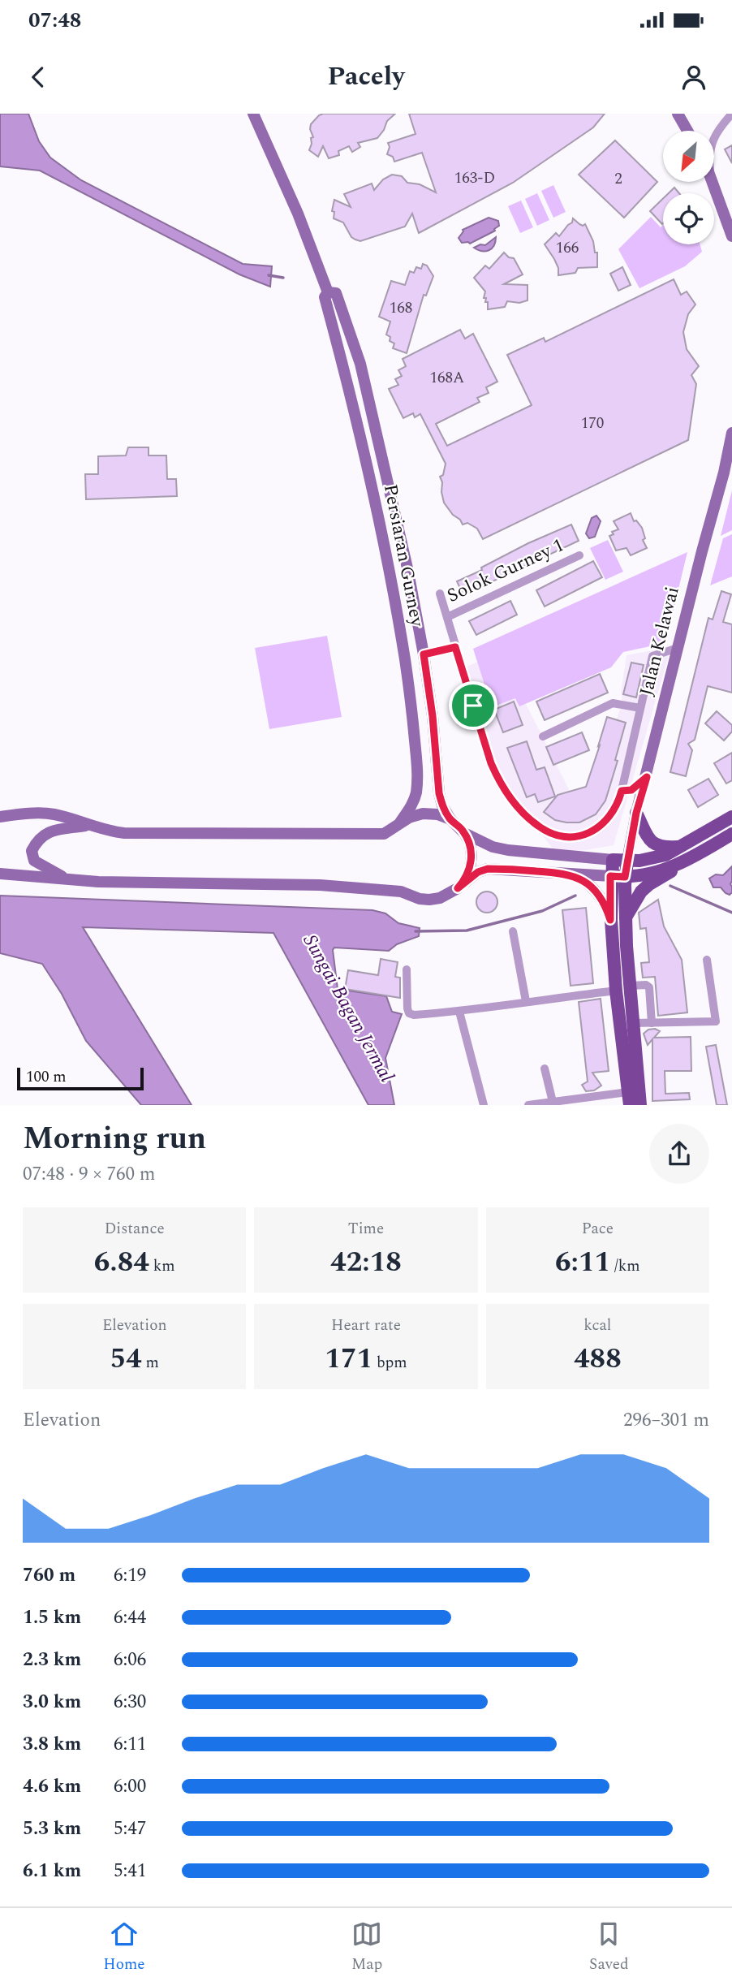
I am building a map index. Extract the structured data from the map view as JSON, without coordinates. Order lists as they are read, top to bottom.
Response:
{
  "streets": {
    "main road": ["Persiaran Gurney", "Jalan Kelawai"],
    "street": ["Solok Gurney 1"]
  },
  "crossings": [
    ["Solok Gurney 1", "Jalan Kelawai"]
  ],
  "water": ["Sungai Bagan Jermal"],
  "house_numbers": [
    "163-D",
    "2",
    "166",
    "168",
    "168A",
    "170"
  ],
  "scale_bar": "100 m",
  "north": "bottom left",
  "page": {
    "status": "07:48",
    "header": "Pacely",
    "scale": "100 m",
    "heading": ["Morning run", "07:48 · 9 × 760 m"],
    "stats": [
      ["Distance", "6.84 km"],
      ["Time", "42:18"],
      ["Pace", "6:11 /km"],
      ["Elevation", "54 m"],
      ["Heart rate", "171 bpm"],
      ["kcal", "488"]
    ],
    "chart": ["Elevation", "296–301 m"],
    "list": [
      {
        "name": "760 m",
        "note": "6:19"
      },
      {
        "name": "1.5 km",
        "note": "6:44"
      },
      {
        "name": "2.3 km",
        "note": "6:06"
      },
      {
        "name": "3.0 km",
        "note": "6:30"
      },
      {
        "name": "3.8 km",
        "note": "6:11"
      },
      {
        "name": "4.6 km",
        "note": "6:00"
      },
      {
        "name": "5.3 km",
        "note": "5:47"
      },
      {
        "name": "6.1 km",
        "note": "5:41"
      }
    ],
    "tabs": ["Home", "Map", "Saved"]
  }
}
